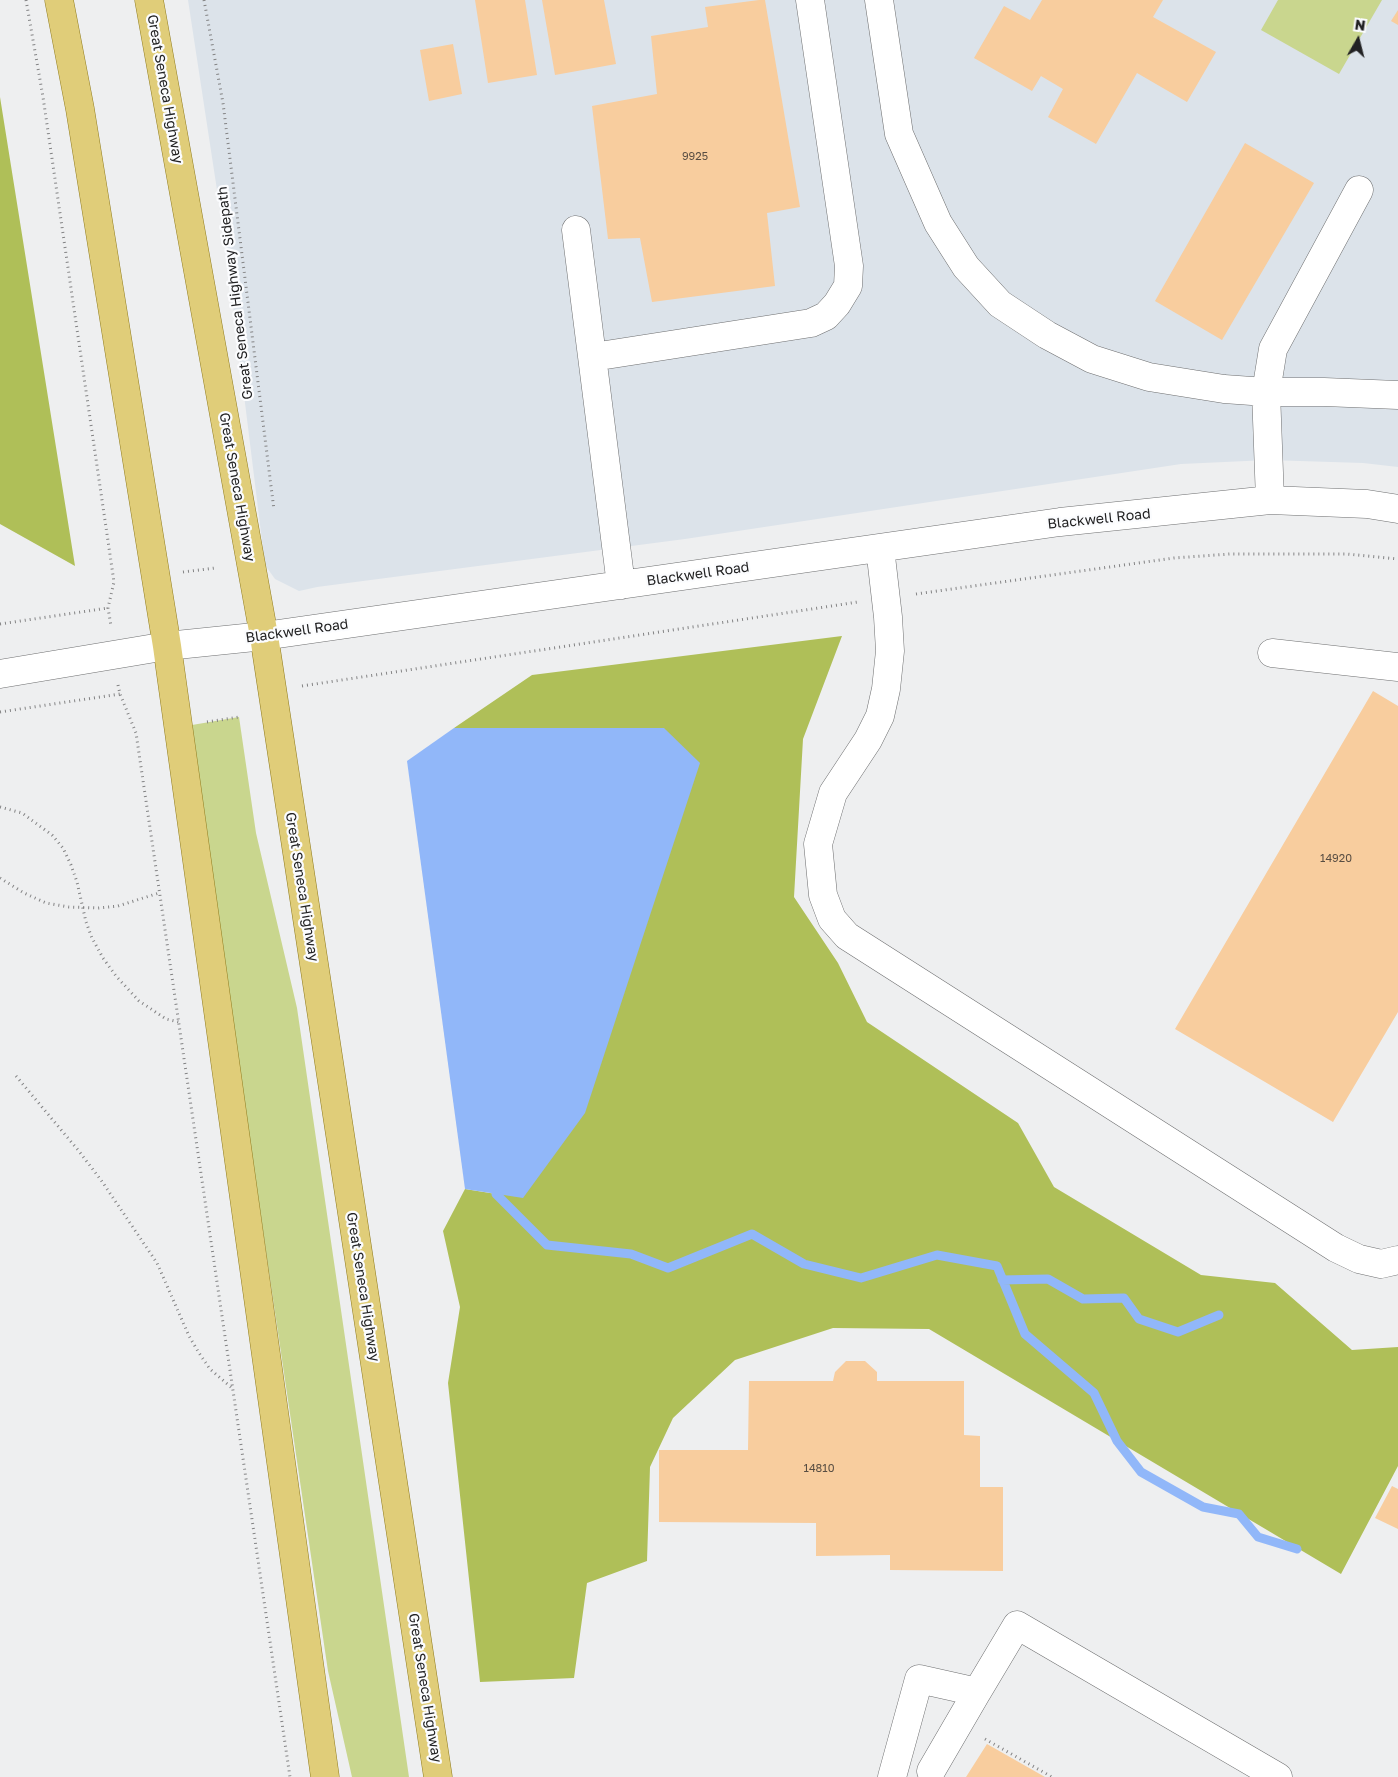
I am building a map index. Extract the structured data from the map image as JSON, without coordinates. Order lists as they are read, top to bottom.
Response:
{
  "streets": {
    "main road": ["Great Seneca Highway"],
    "street": ["Blackwell Road"],
    "path": ["Great Seneca Highway Sidepath"]
  },
  "crossings": [
    ["Great Seneca Highway", "Blackwell Road"]
  ],
  "house_numbers": ["9925", "14920", "14810"],
  "north": "top"
}
